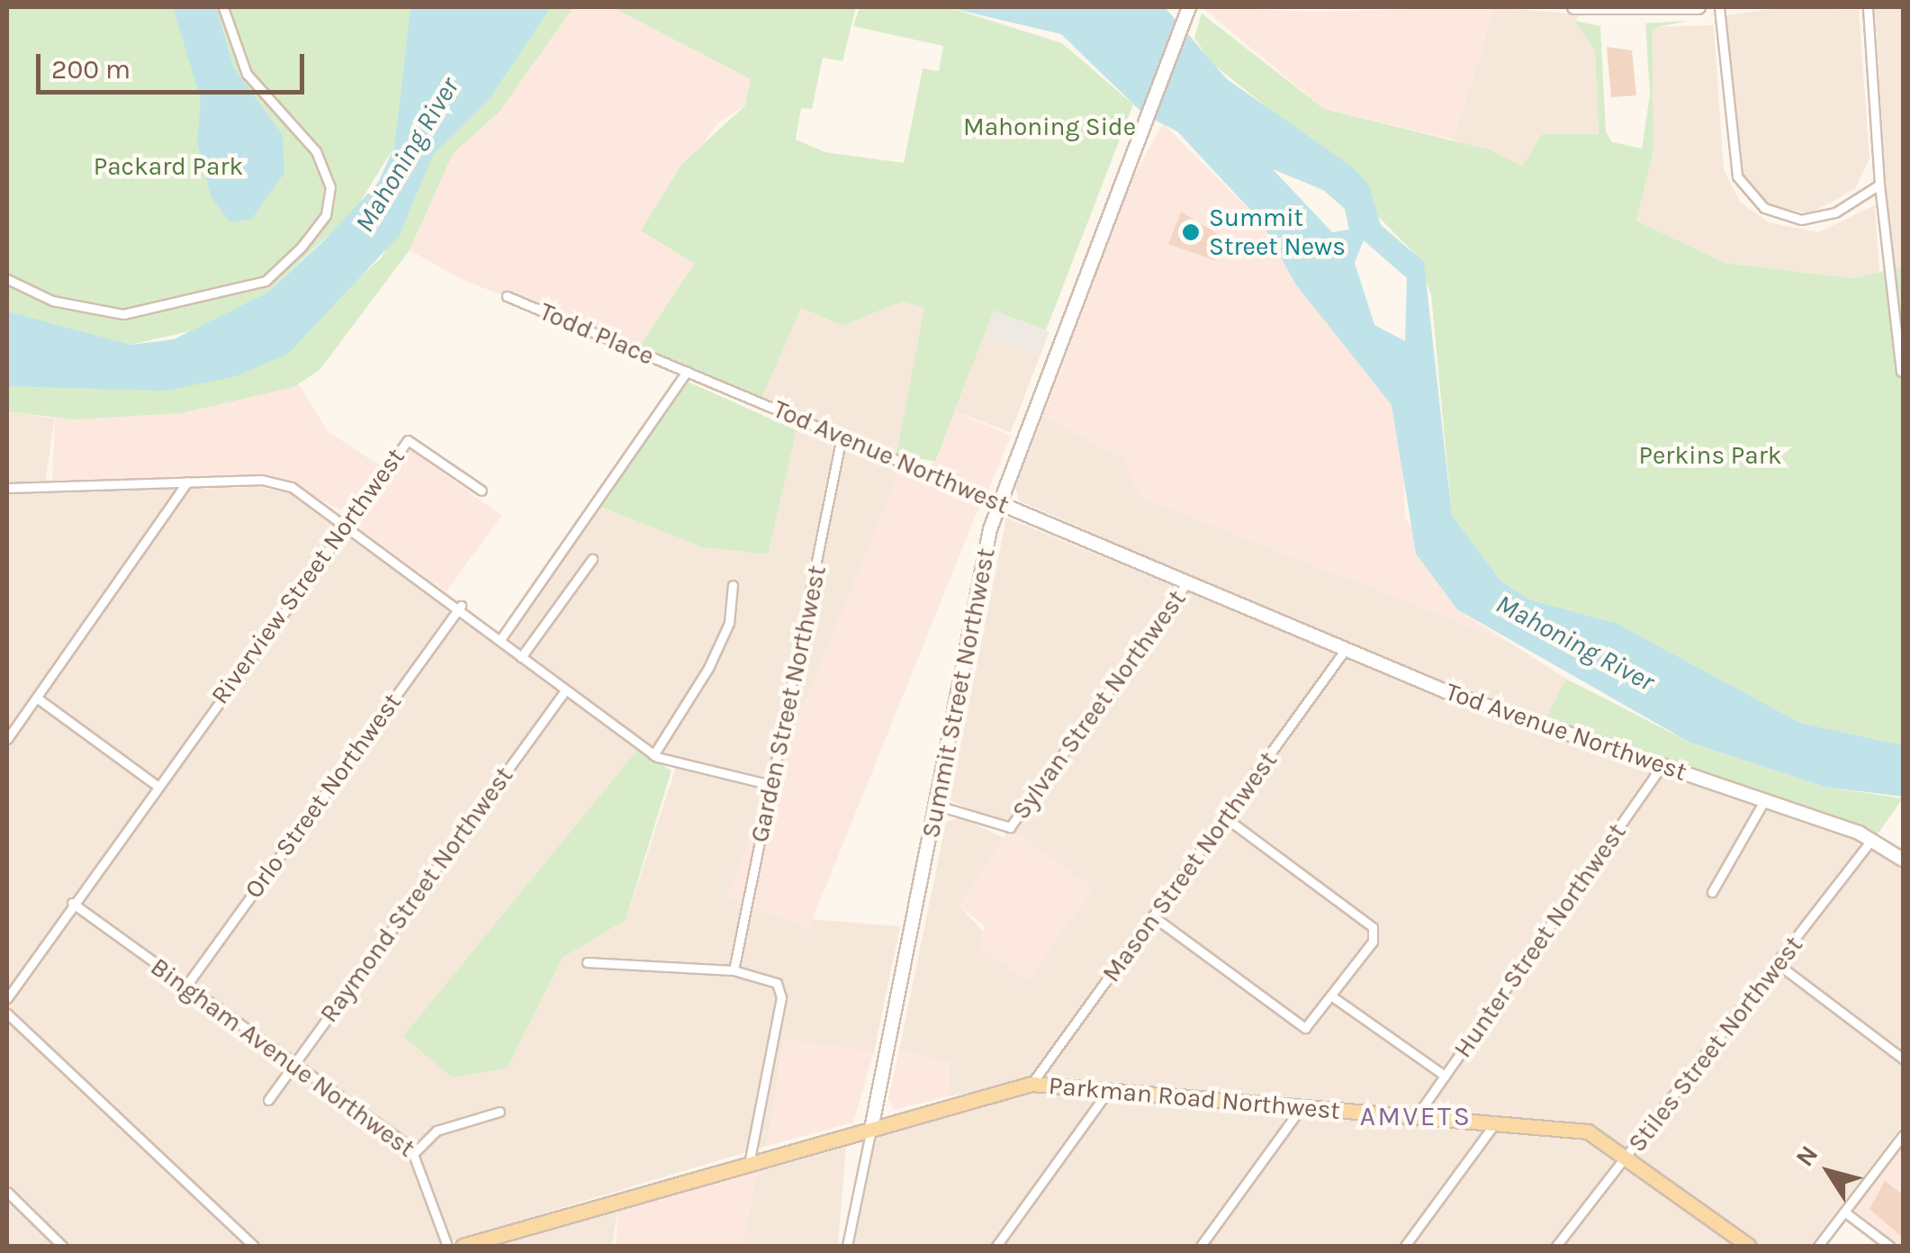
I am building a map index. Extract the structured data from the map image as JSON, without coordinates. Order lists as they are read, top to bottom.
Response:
{
  "streets": {
    "main road": ["Tod Avenue Northwest", "Summit Street Northwest", "Parkman Road Northwest"],
    "street": [
      "Todd Place",
      "Riverview Street Northwest",
      "Garden Street Northwest",
      "Sylvan Street Northwest",
      "Orlo Street Northwest",
      "Mason Street Northwest",
      "Raymond Street Northwest",
      "Hunter Street Northwest",
      "Stiles Street Northwest",
      "Bingham Avenue Northwest"
    ]
  },
  "crossings": [
    ["Todd Place", "Tod Avenue Northwest"],
    ["Tod Avenue Northwest", "Summit Street Northwest"],
    ["Tod Avenue Northwest", "Garden Street Northwest"],
    ["Tod Avenue Northwest", "Sylvan Street Northwest"],
    ["Tod Avenue Northwest", "Mason Street Northwest"],
    ["Tod Avenue Northwest", "Hunter Street Northwest"],
    ["Tod Avenue Northwest", "Stiles Street Northwest"],
    ["Riverview Street Northwest", "Bingham Avenue Northwest"],
    ["Summit Street Northwest", "Sylvan Street Northwest"],
    ["Summit Street Northwest", "Parkman Road Northwest"],
    ["Orlo Street Northwest", "Bingham Avenue Northwest"],
    ["Mason Street Northwest", "Parkman Road Northwest"],
    ["Raymond Street Northwest", "Bingham Avenue Northwest"],
    ["Hunter Street Northwest", "Parkman Road Northwest"],
    ["Stiles Street Northwest", "Parkman Road Northwest"]
  ],
  "districts": ["AMVETS"],
  "water": ["Mahoning River"],
  "parks": ["Mahoning Side", "Packard Park", "Perkins Park"],
  "places": ["Summit Street News"],
  "scale_bar": "200 m",
  "north": "top left"
}
